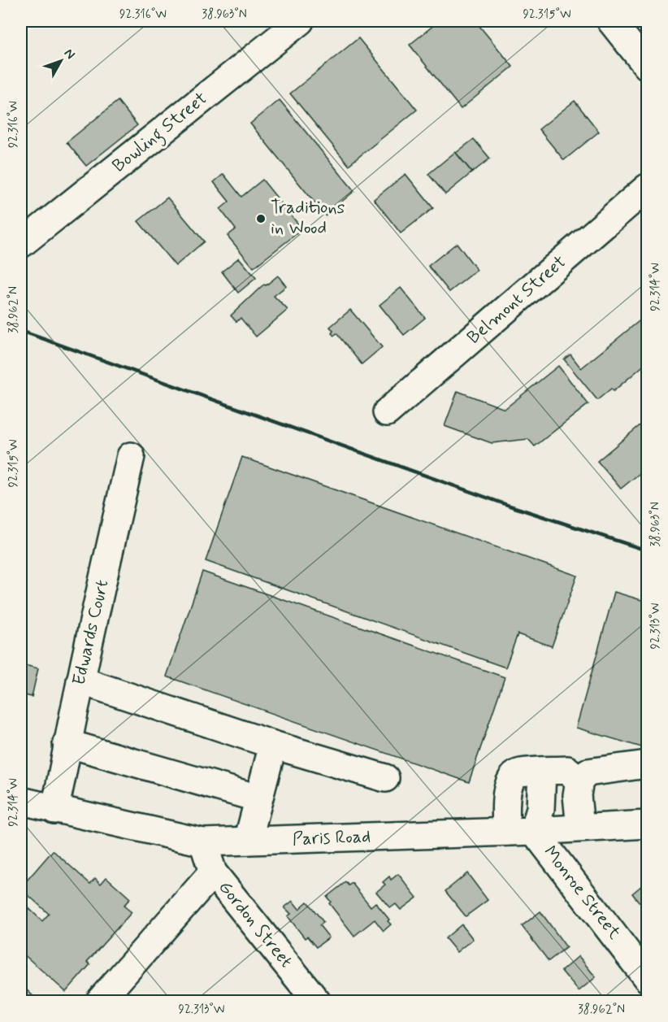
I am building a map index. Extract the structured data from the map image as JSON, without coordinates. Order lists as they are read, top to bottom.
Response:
{
  "streets": {
    "street": [
      "Bowling Street",
      "Belmont Street",
      "Edwards Court",
      "Paris Road",
      "Monroe Street",
      "Gordon Street"
    ]
  },
  "crossings": [
    ["Edwards Court", "Paris Road"],
    ["Paris Road", "Monroe Street"],
    ["Paris Road", "Gordon Street"]
  ],
  "places": ["Traditions in Wood"],
  "north": "top right",
  "coordinates": [
    "92.316°W",
    "38.963°N",
    "92.315°W",
    "92.314°W",
    "38.962°N",
    "92.313°W"
  ]
}
